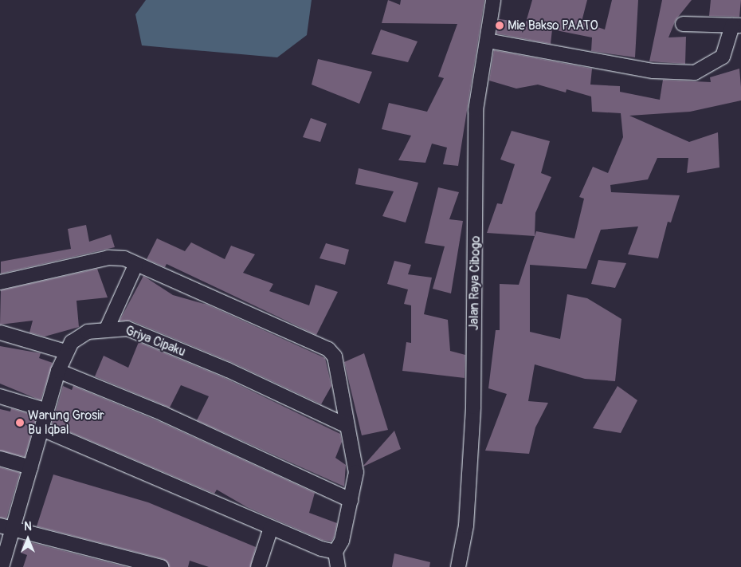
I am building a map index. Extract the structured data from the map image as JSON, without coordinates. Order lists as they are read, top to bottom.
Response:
{
  "streets": {
    "street": ["Jalan Raya Cibogo", "Griya Cipaku"]
  },
  "places": ["Mie Bakso PAATO", "Warung Grosir Bu Iqbal"],
  "north": "top"
}
